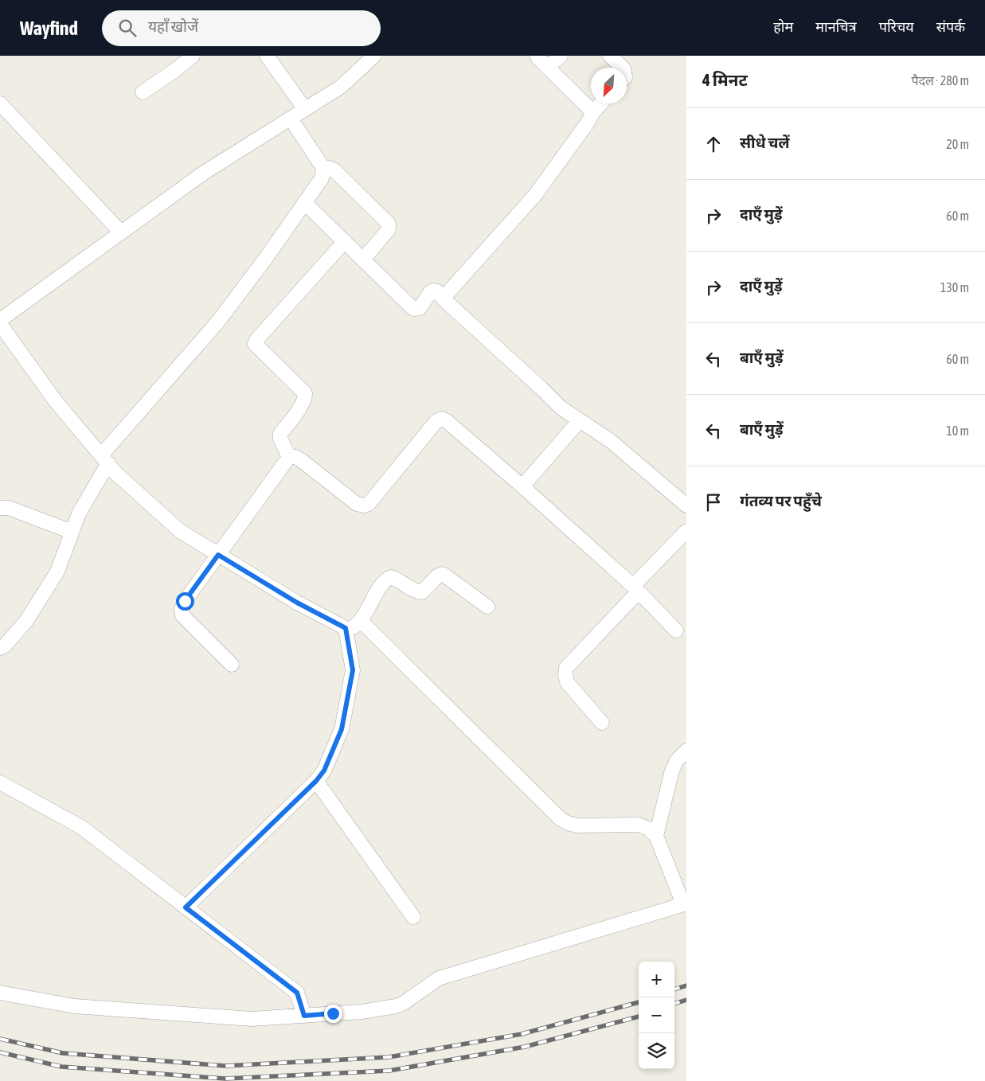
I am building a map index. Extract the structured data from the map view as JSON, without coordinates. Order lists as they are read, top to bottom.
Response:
{
  "north": "bottom left",
  "page": {
    "header": "Wayfind",
    "search": "यहाँ खोजें",
    "nav": [
      "होम",
      "मानचित्र",
      "परिचय",
      "संपर्क"
    ],
    "heading": ["4 मिनट", "पैदल · 280 m"],
    "list": [
      ["सीधे चलें", "20 m"],
      ["दाएँ मुड़ें", "60 m"],
      ["दाएँ मुड़ें", "130 m"],
      ["बाएँ मुड़ें", "60 m"],
      ["बाएँ मुड़ें", "10 m"],
      "गंतव्य पर पहुँचे"
    ],
    "map_buttons": ["+", "−"]
  }
}
